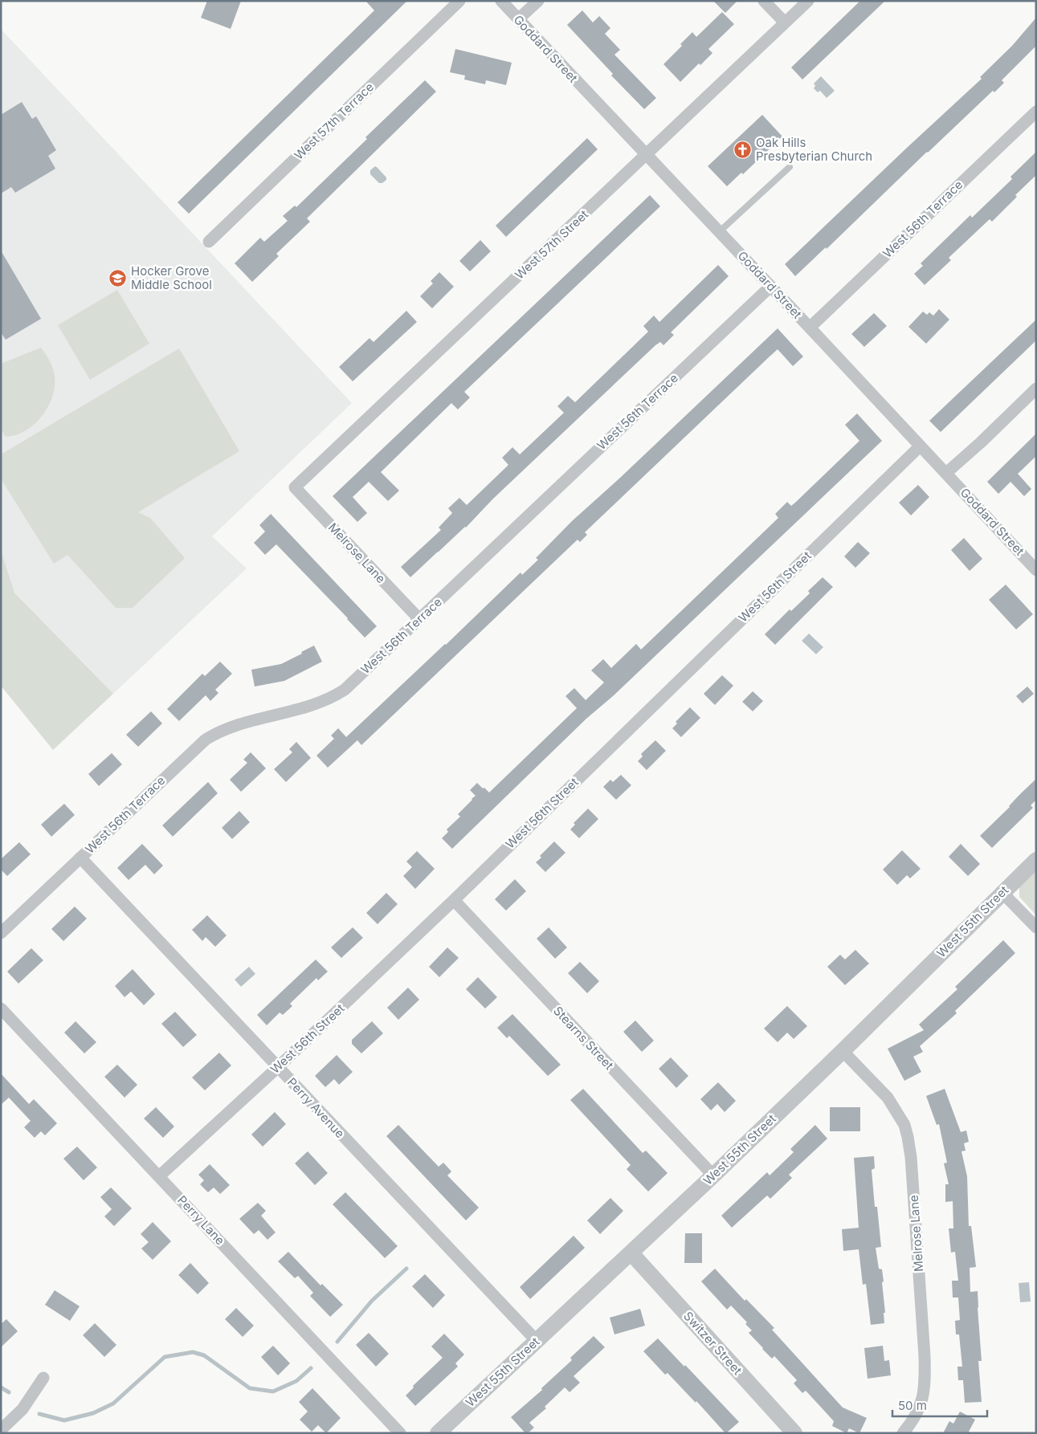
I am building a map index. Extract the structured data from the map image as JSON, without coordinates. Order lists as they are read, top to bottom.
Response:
{
  "streets": {
    "street": [
      "Goddard Street",
      "West 57th Terrace",
      "West 56th Terrace",
      "West 57th Street",
      "Melrose Lane",
      "West 56th Street",
      "West 55th Street",
      "Stearns Street",
      "Perry Avenue",
      "Perry Lane",
      "Switzer Street"
    ]
  },
  "crossings": [
    ["Goddard Street", "West 56th Terrace"],
    ["Goddard Street", "West 57th Street"],
    ["Goddard Street", "West 56th Street"],
    ["West 56th Terrace", "Melrose Lane"],
    ["West 56th Terrace", "Perry Avenue"],
    ["West 57th Street", "Melrose Lane"],
    ["Melrose Lane", "West 55th Street"],
    ["West 56th Street", "Stearns Street"],
    ["West 56th Street", "Perry Avenue"],
    ["West 56th Street", "Perry Lane"],
    ["West 55th Street", "Stearns Street"],
    ["West 55th Street", "Perry Avenue"],
    ["West 55th Street", "Switzer Street"]
  ],
  "places": {
    "church": ["Oak Hills Presbyterian Church"],
    "school or university": ["Hocker Grove Middle School"]
  },
  "scale_bar": "50 m"
}
